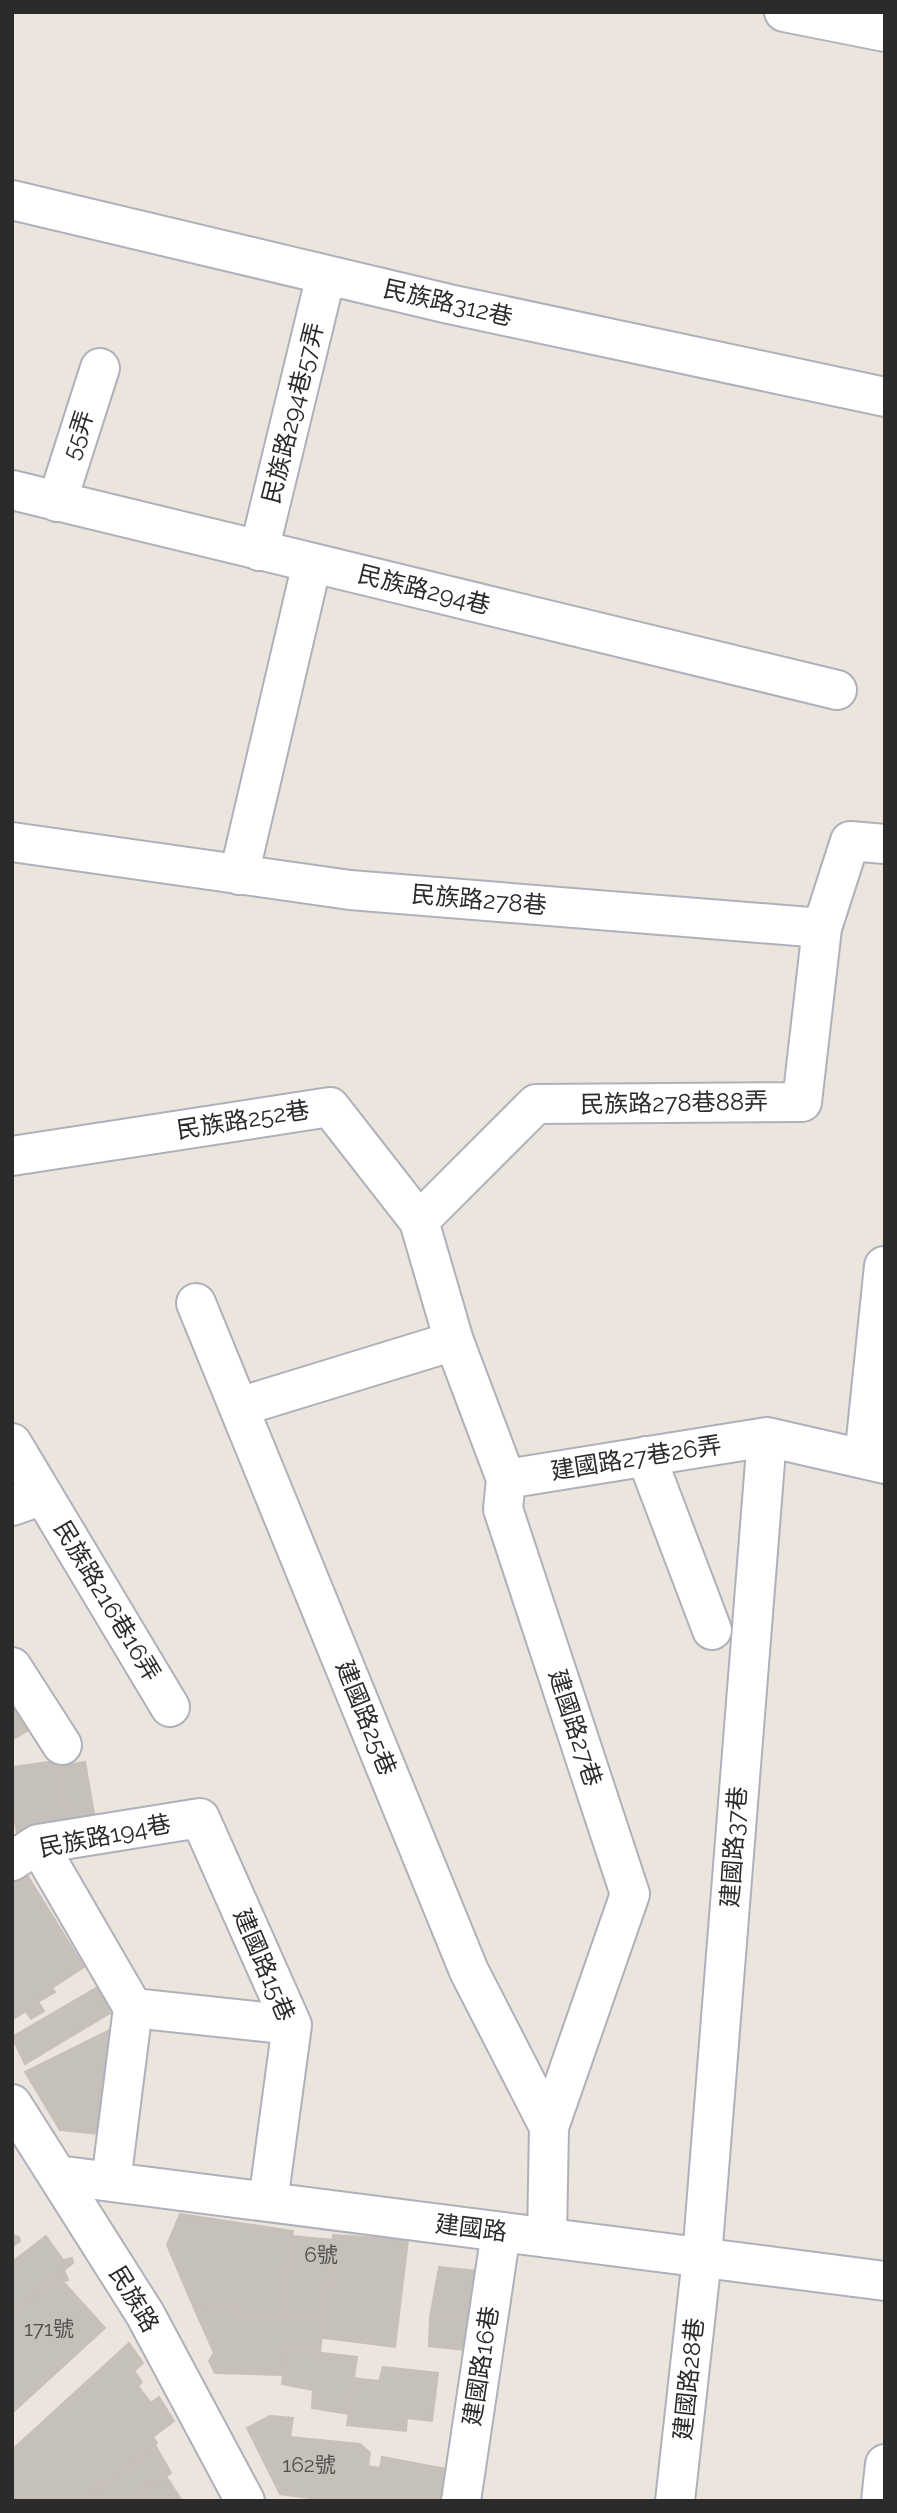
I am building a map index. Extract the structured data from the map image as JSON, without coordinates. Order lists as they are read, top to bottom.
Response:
{
  "streets": {
    "street": [
      "民族路312巷",
      "民族路294巷57弄",
      "55弄",
      "民族路294巷",
      "民族路278巷",
      "民族路278巷88弄",
      "民族路252巷",
      "建國路27巷26弄",
      "民族路216巷16弄",
      "建國路25巷",
      "建國路27巷",
      "民族路194巷",
      "建國路37巷",
      "建國路15巷",
      "建國路",
      "民族路",
      "建國路16巷",
      "建國路28巷"
    ]
  },
  "crossings": [
    ["民族路312巷", "民族路294巷57弄"],
    ["民族路294巷57弄", "民族路294巷"],
    ["55弄", "民族路294巷"],
    ["民族路278巷", "民族路278巷88弄"],
    ["民族路278巷88弄", "民族路252巷"],
    ["民族路278巷88弄", "建國路27巷"],
    ["民族路252巷", "建國路27巷"],
    ["建國路27巷26弄", "建國路27巷"],
    ["建國路27巷26弄", "建國路37巷"],
    ["建國路25巷", "建國路27巷"],
    ["建國路27巷", "建國路"],
    ["民族路194巷", "建國路15巷"],
    ["建國路37巷", "建國路"],
    ["建國路37巷", "建國路28巷"],
    ["建國路15巷", "建國路"],
    ["建國路", "民族路"],
    ["建國路", "建國路16巷"],
    ["建國路", "建國路28巷"]
  ],
  "house_numbers": ["6號", "171號", "162號"]
}
